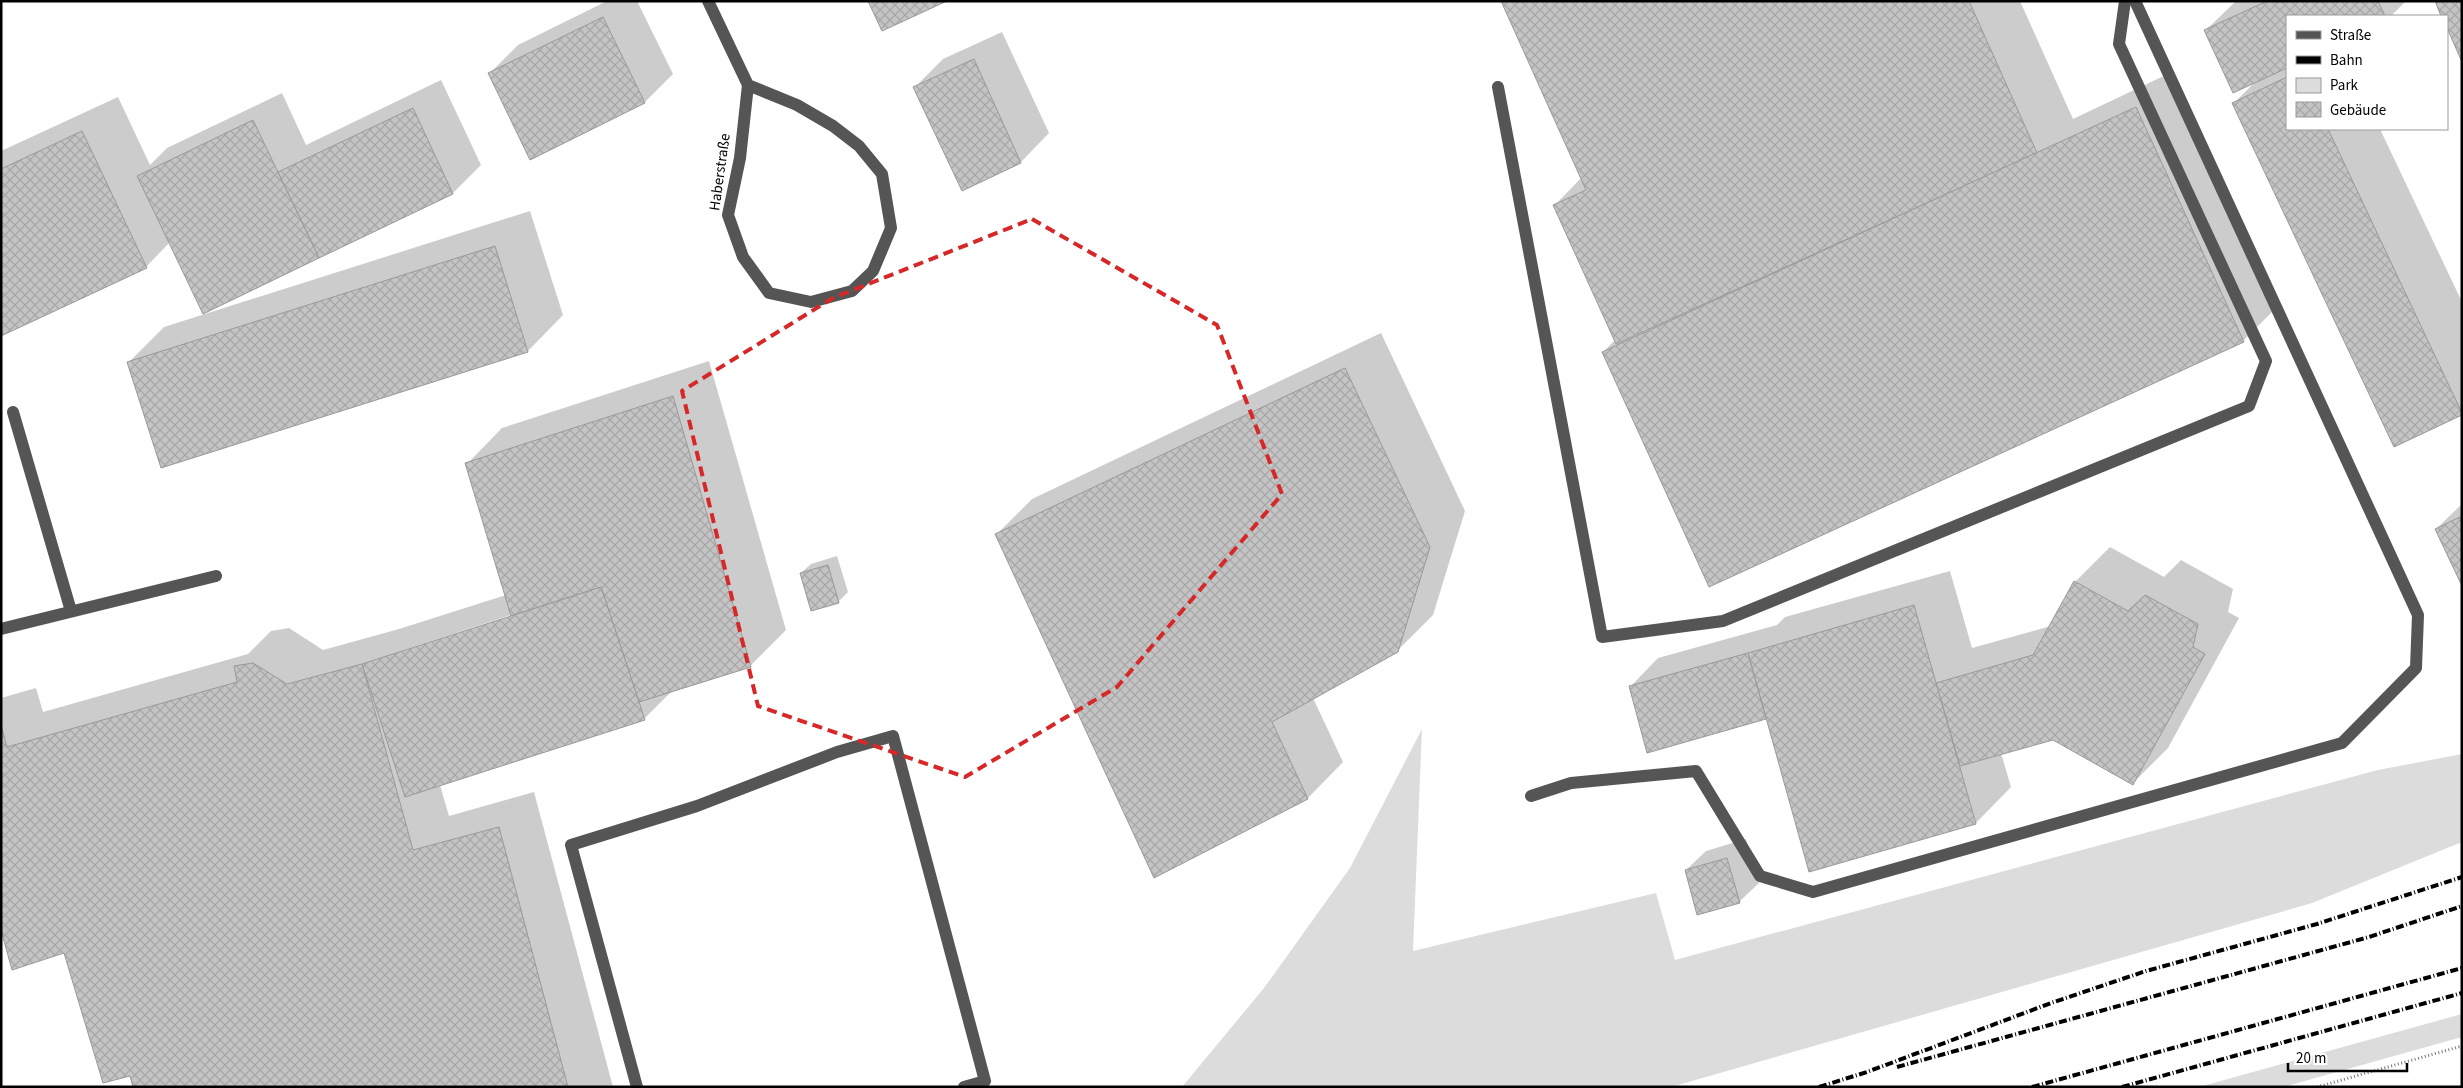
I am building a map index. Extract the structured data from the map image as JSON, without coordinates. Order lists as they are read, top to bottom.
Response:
{
  "streets": {
    "street": ["Haberstraße"]
  },
  "legend": [
    "Straße",
    "Bahn",
    "Park",
    "Gebäude"
  ],
  "scale_bar": "20 m"
}
